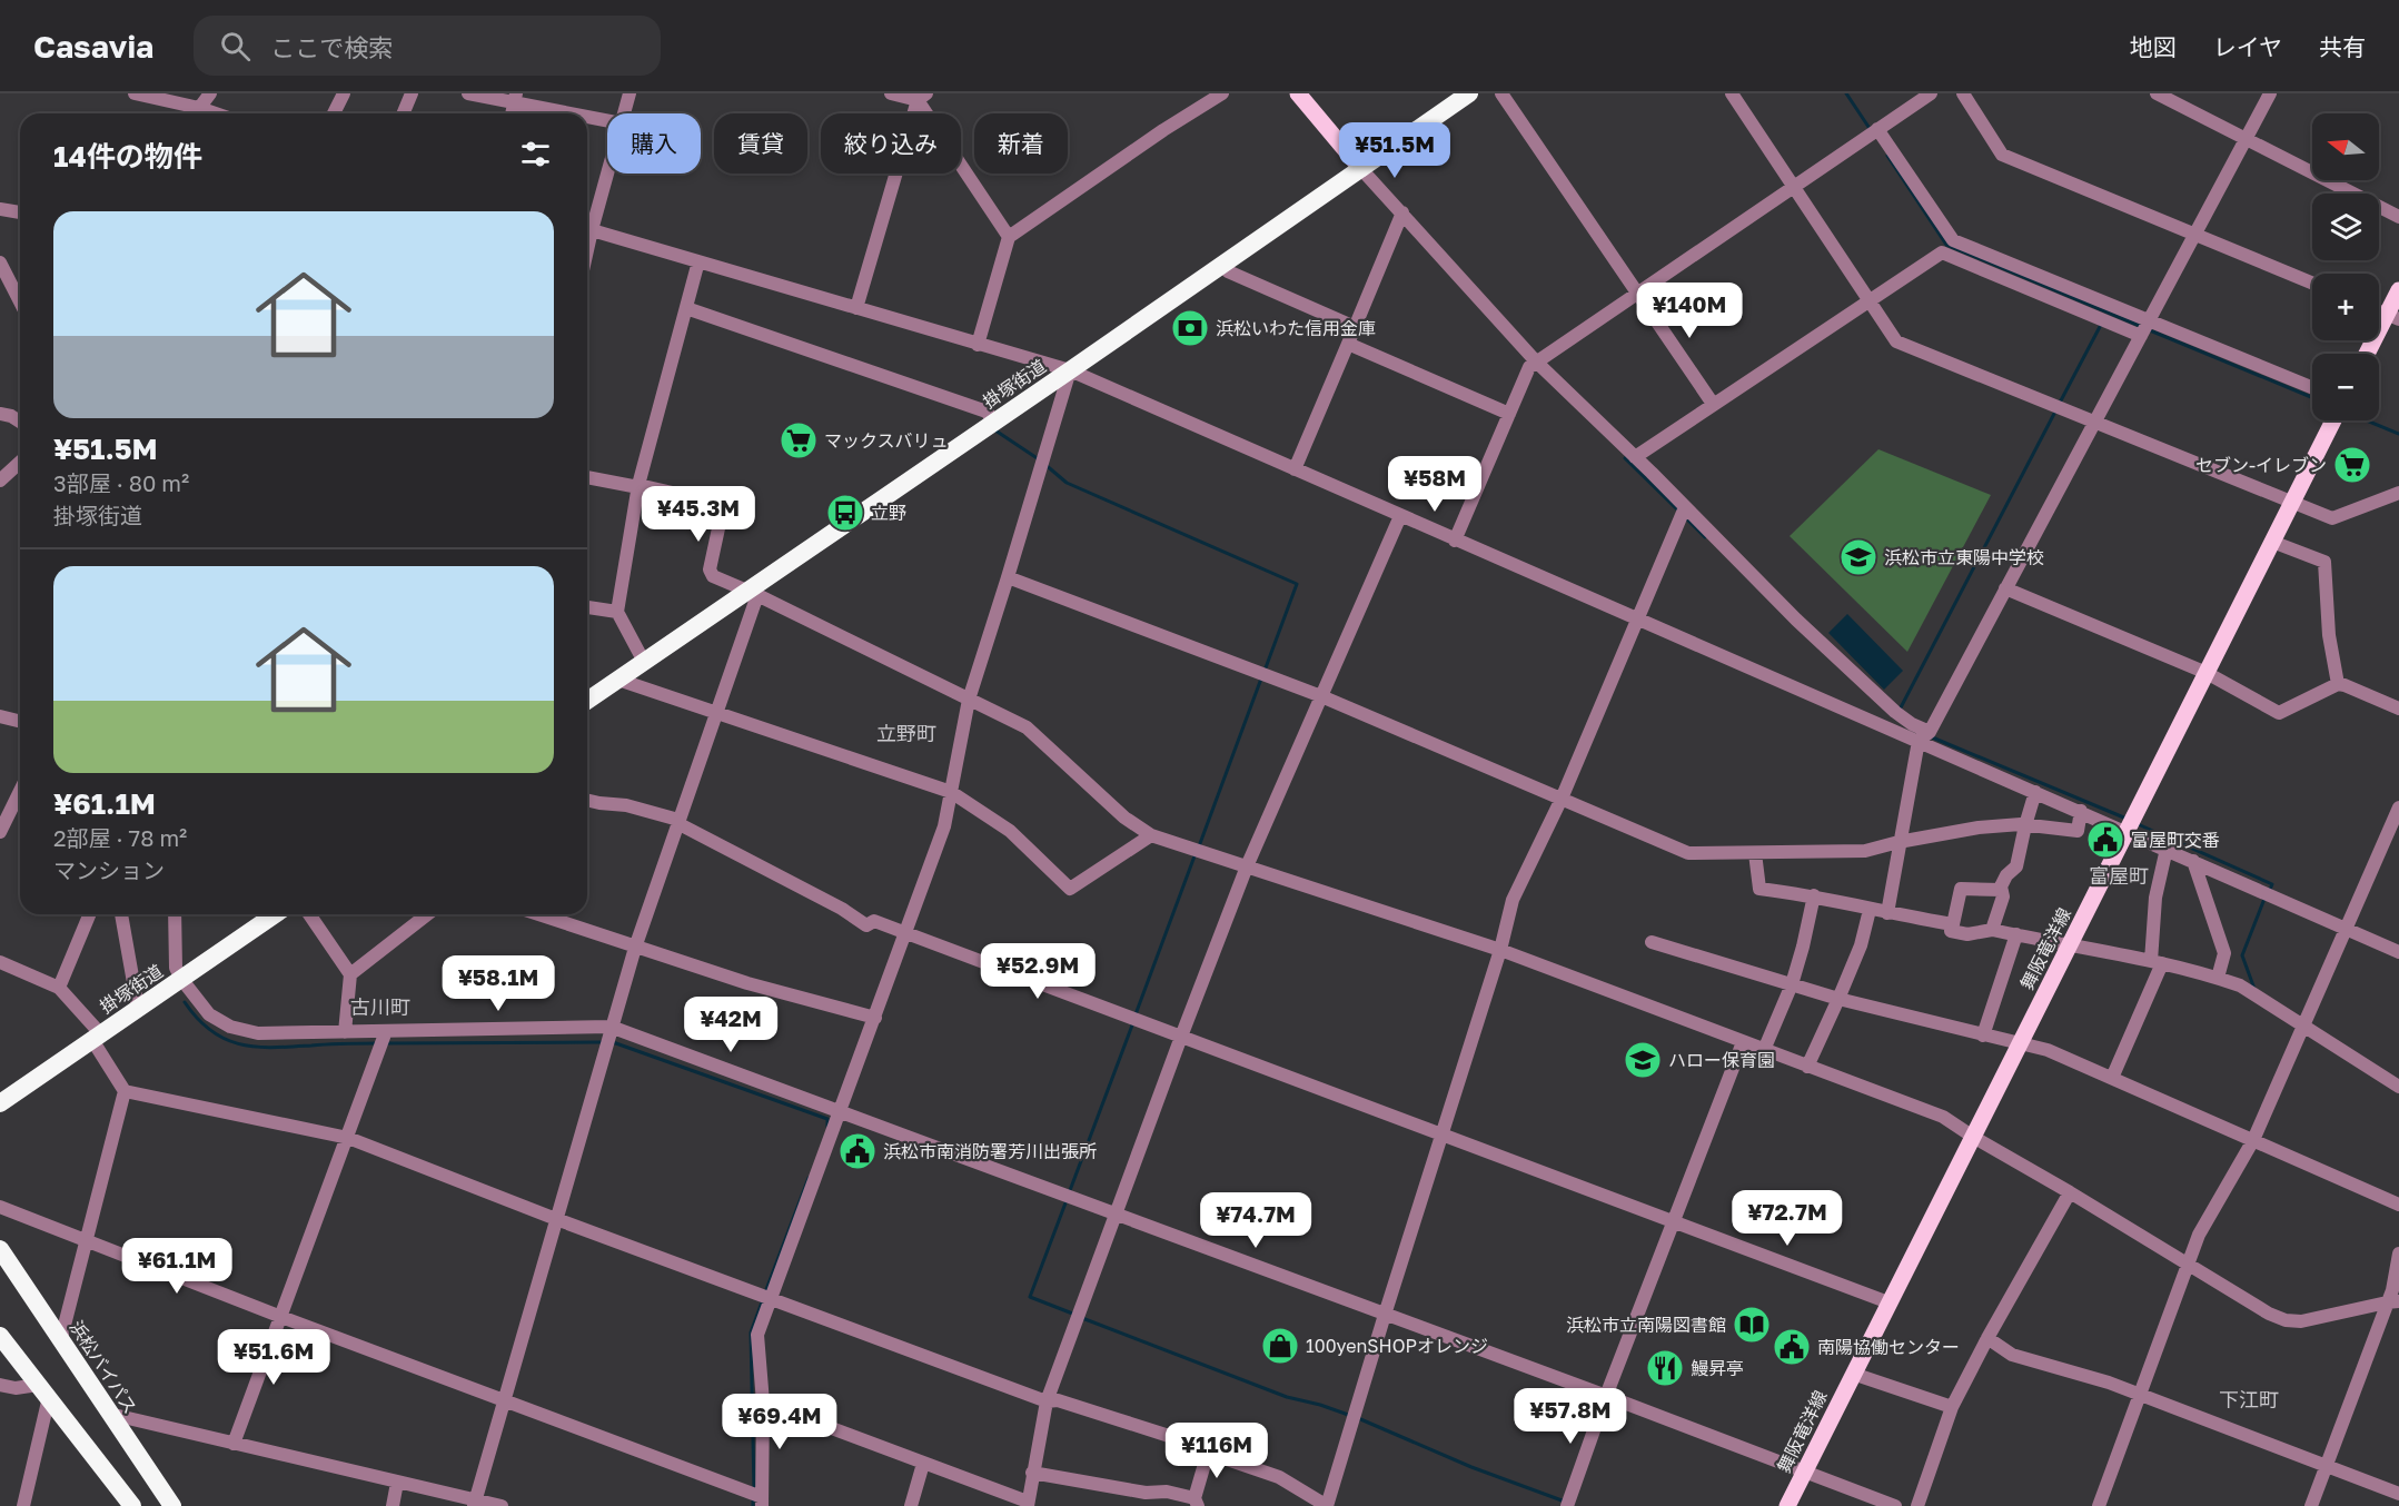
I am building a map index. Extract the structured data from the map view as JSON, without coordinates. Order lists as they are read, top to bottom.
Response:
{
  "streets": {
    "highway": ["掛塚街道", "浜松バイパス"],
    "main road": ["舞阪竜洋線"]
  },
  "districts": [
    "立野町",
    "富屋町",
    "古川町",
    "下江町"
  ],
  "places": {
    "bank": ["浜松いわた信用金庫"],
    "supermarket": ["マックスバリュ", "セブン-イレブン"],
    "bus stop": ["立野"],
    "school or university": ["浜松市立東陽中学校", "ハロー保育園"],
    "public building": ["富屋町交番", "浜松市南消防署芳川出張所", "南陽協働センター"],
    "library": ["浜松市立南陽図書館"],
    "shop": ["100yenSHOPオレンジ"],
    "restaurant": ["鰻昇亭"]
  },
  "north": "left",
  "page": {
    "header": "Casavia",
    "search": "ここで検索",
    "nav": ["地図", "レイヤ", "共有"],
    "map_buttons": ["+", "−"],
    "chip": [
      "購入",
      "賃貸",
      "絞り込み",
      "新着"
    ],
    "heading": "14件の物件",
    "price": [
      "¥51.5M",
      "¥140M",
      "¥58M",
      "¥45.3M",
      "¥52.9M",
      "¥58.1M",
      "¥42M",
      "¥72.7M",
      "¥74.7M",
      "¥61.1M",
      "¥51.6M",
      "¥57.8M",
      "¥69.4M",
      "¥116M"
    ],
    "list": [
      {
        "name": "¥51.5M",
        "note": "3部屋 · 80 m² · 掛塚街道"
      },
      {
        "name": "¥61.1M",
        "note": "2部屋 · 78 m² · マンション"
      }
    ]
  }
}
